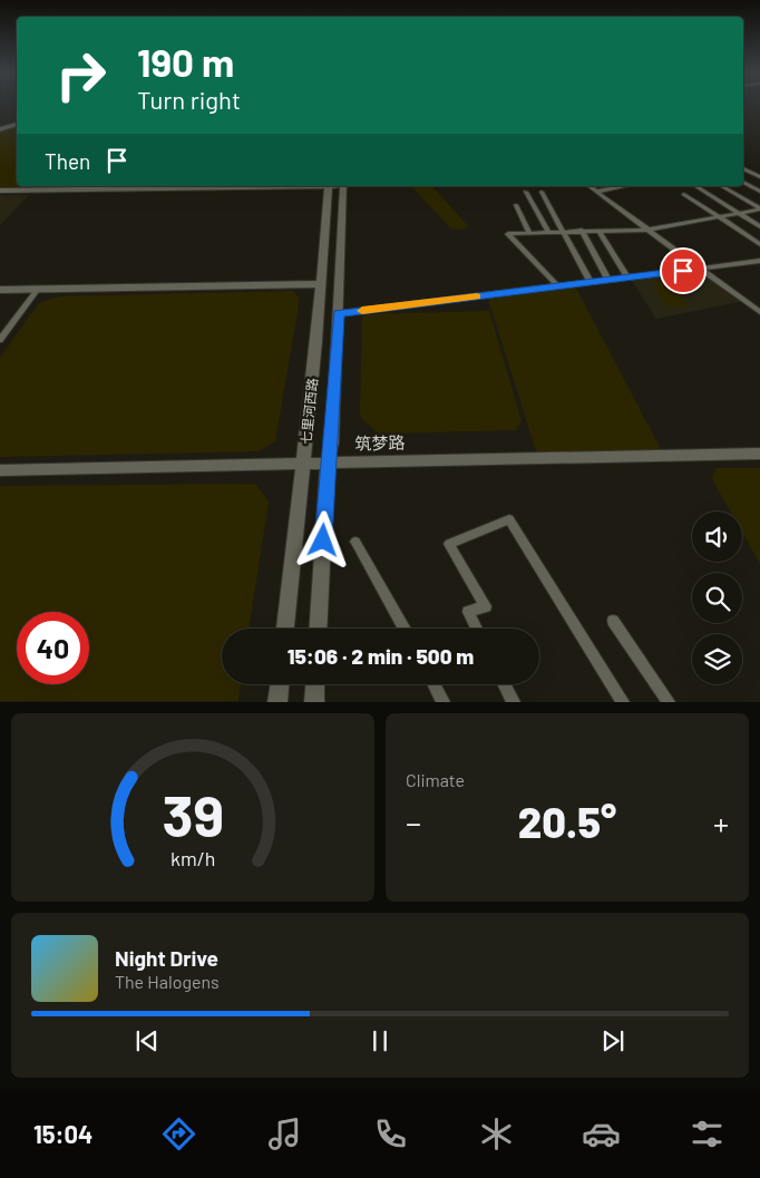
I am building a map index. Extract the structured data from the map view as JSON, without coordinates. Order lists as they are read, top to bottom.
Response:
{
  "streets": {
    "street": ["七里河西路", "筑梦路"]
  },
  "crossings": [
    ["七里河西路", "筑梦路"]
  ],
  "page": {
    "turn": ["190 m", "Turn right"],
    "then": "Then",
    "limit": "40",
    "trip": "15:06 · 2 min · 500 m",
    "tile": "Climate",
    "heat": ["−", "20.5°", "+"],
    "song": ["Night Drive", "The Halogens"],
    "tabs": "15:04",
    "gauge": ["39", "km/h"]
  }
}
